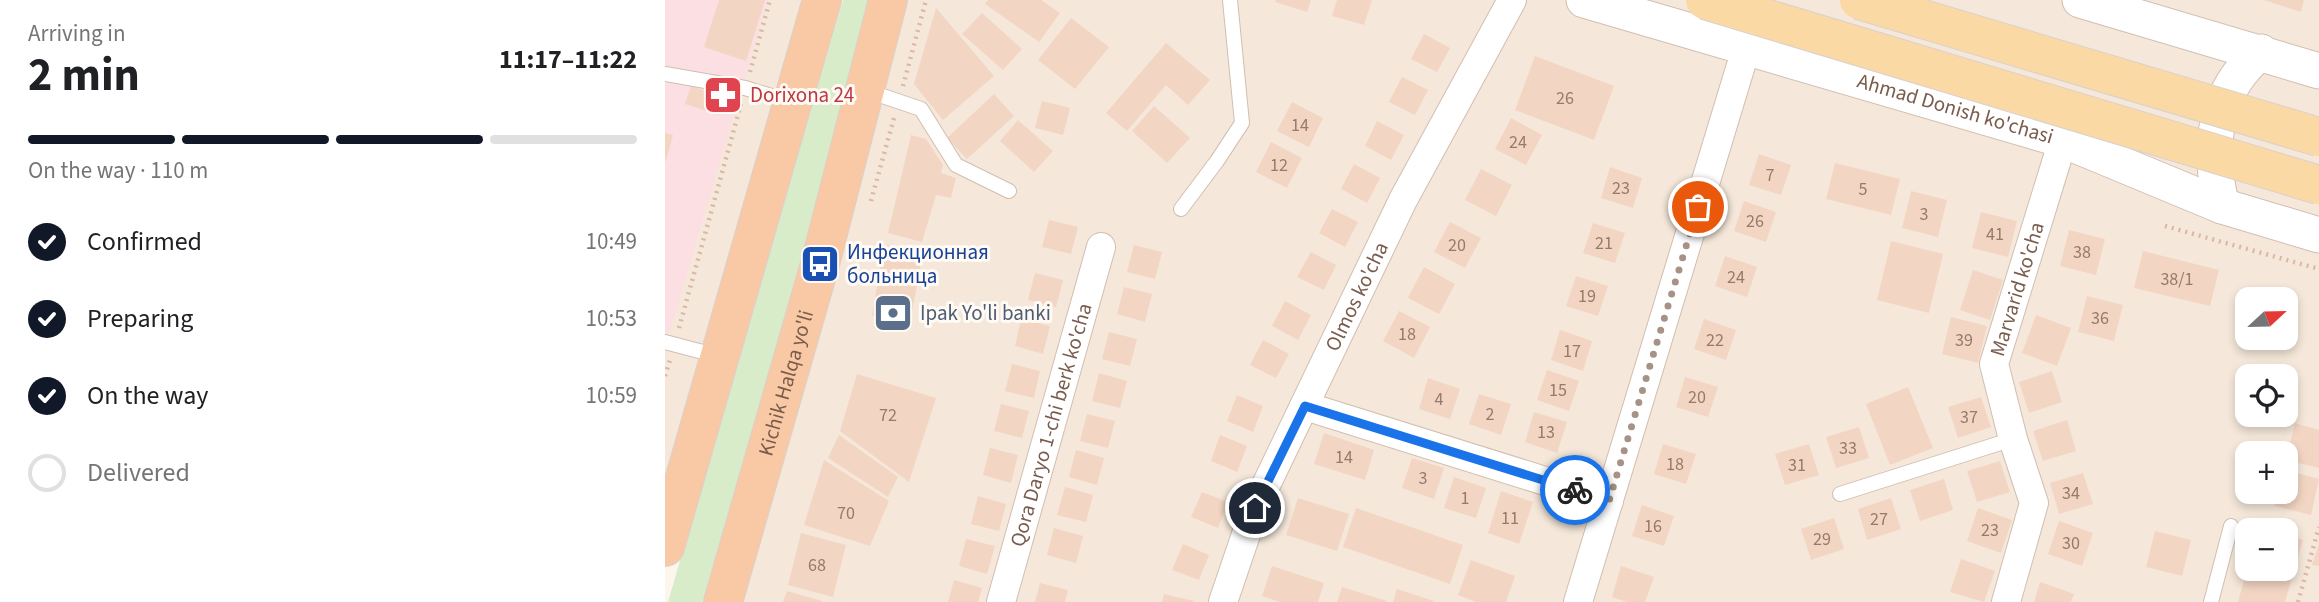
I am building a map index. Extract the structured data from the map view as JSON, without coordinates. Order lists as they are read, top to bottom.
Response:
{
  "streets": {
    "highway": ["Kichik Halqa yo'li"],
    "main road": ["Ahmad Donish ko'chasi"],
    "street": ["Marvarid ko'cha", "Olmos ko'cha", "Qora Daryo 1-chi berk ko'cha"]
  },
  "crossings": [
    ["Ahmad Donish ko'chasi", "Marvarid ko'cha"]
  ],
  "places": {
    "pharmacy": ["Dorixona 24"],
    "bus stop": ["Инфекционная больница"],
    "bank": ["Ipak Yo'li banki"]
  },
  "house_numbers": [
    "26",
    "14",
    "24",
    "12",
    "7",
    "23",
    "5",
    "3",
    "26",
    "41",
    "21",
    "20",
    "38",
    "24",
    "38/1",
    "19",
    "36",
    "18",
    "22",
    "39",
    "17",
    "15",
    "20",
    "4",
    "2",
    "72",
    "37",
    "13",
    "33",
    "14",
    "18",
    "31",
    "3",
    "34",
    "1",
    "70",
    "11",
    "27",
    "16",
    "23",
    "29",
    "30",
    "68"
  ],
  "north": "right",
  "page": {
    "heading": ["2 min", "Arriving in", "11:17–11:22"],
    "bar": "On the way · 110 m",
    "list": [
      ["Confirmed", "10:49"],
      ["Preparing", "10:53"],
      ["On the way", "10:59"],
      "Delivered"
    ],
    "map_buttons": ["+", "−"]
  }
}
